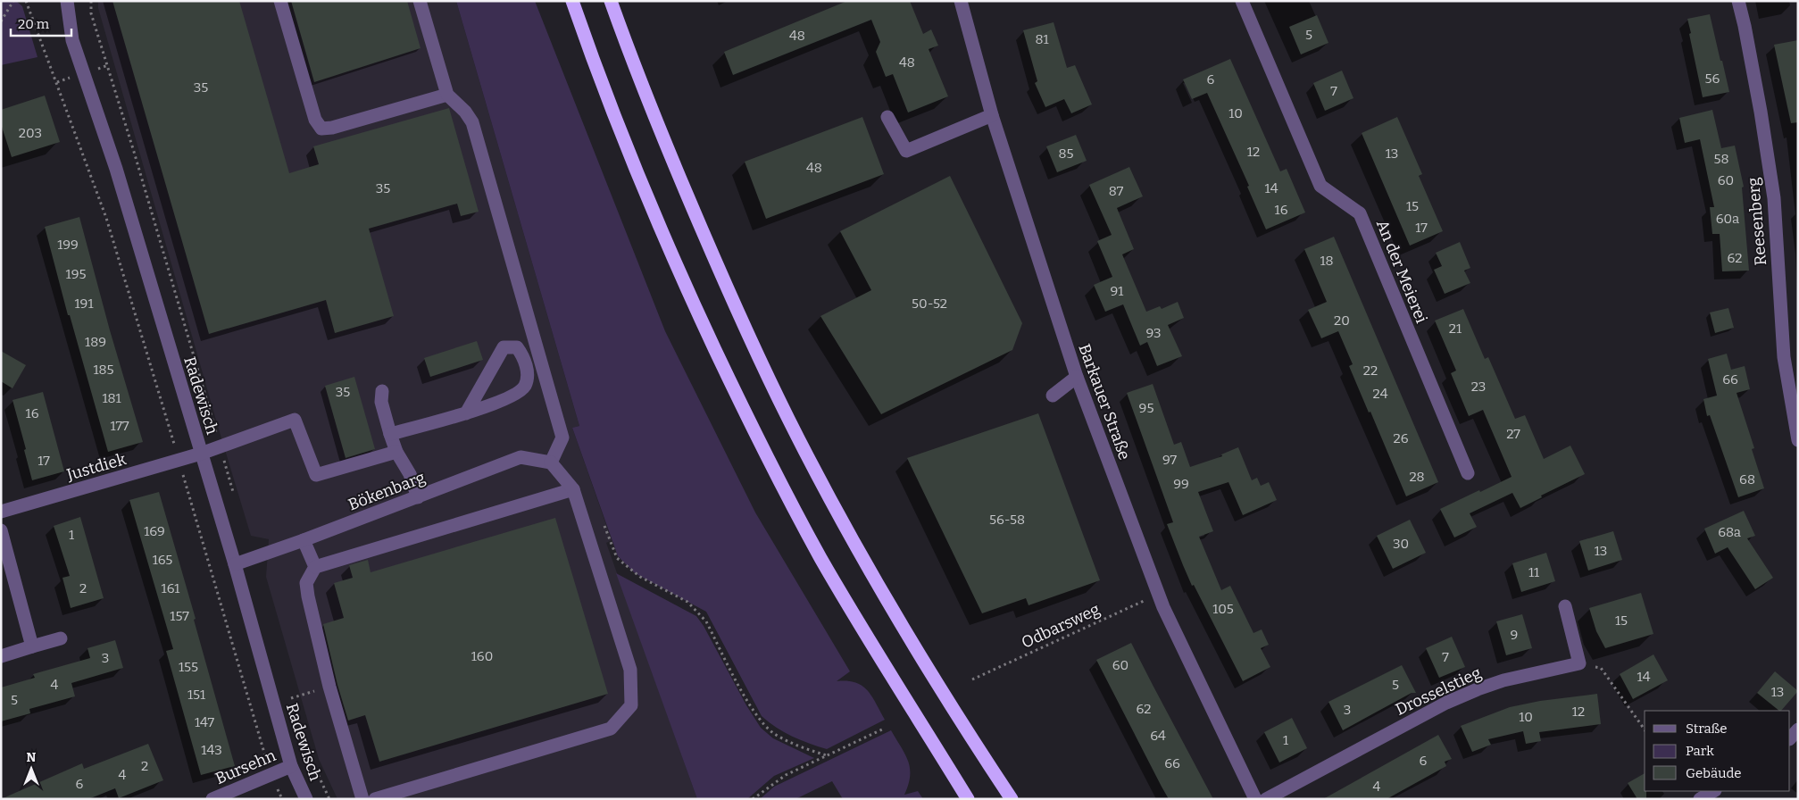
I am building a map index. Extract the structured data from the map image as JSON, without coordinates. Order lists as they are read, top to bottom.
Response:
{
  "streets": {
    "street": [
      "Reesenberg",
      "An der Meierei",
      "Radewisch",
      "Barkauer Straße",
      "Justdiek",
      "Bökenbarg",
      "Drosselstieg",
      "Bursehn"
    ],
    "path": ["Odbarsweg"]
  },
  "crossings": [
    ["Radewisch", "Justdiek"],
    ["Radewisch", "Bökenbarg"],
    ["Radewisch", "Bursehn"],
    ["Barkauer Straße", "Odbarsweg"]
  ],
  "house_numbers": [
    "5",
    "48",
    "81",
    "48",
    "56",
    "6",
    "35",
    "7",
    "10",
    "203",
    "12",
    "85",
    "13",
    "58",
    "48",
    "60",
    "35",
    "14",
    "87",
    "15",
    "16",
    "60a",
    "17",
    "199",
    "62",
    "18",
    "195",
    "91",
    "191",
    "50-52",
    "20",
    "21",
    "93",
    "189",
    "185",
    "22",
    "66",
    "23",
    "35",
    "24",
    "181",
    "95",
    "16",
    "177",
    "27",
    "26",
    "97",
    "17",
    "28",
    "68",
    "99",
    "56-58",
    "169",
    "68a",
    "1",
    "30",
    "13",
    "165",
    "11",
    "2",
    "161",
    "105",
    "157",
    "15",
    "9",
    "160",
    "7",
    "3",
    "60",
    "155",
    "14",
    "4",
    "5",
    "13",
    "151",
    "5",
    "62",
    "3",
    "12",
    "10",
    "147",
    "64",
    "1",
    "143",
    "6",
    "66",
    "2",
    "4",
    "6",
    "4"
  ],
  "legend": ["Straße", "Park", "Gebäude"],
  "scale_bar": "20 m",
  "north": "top"
}
